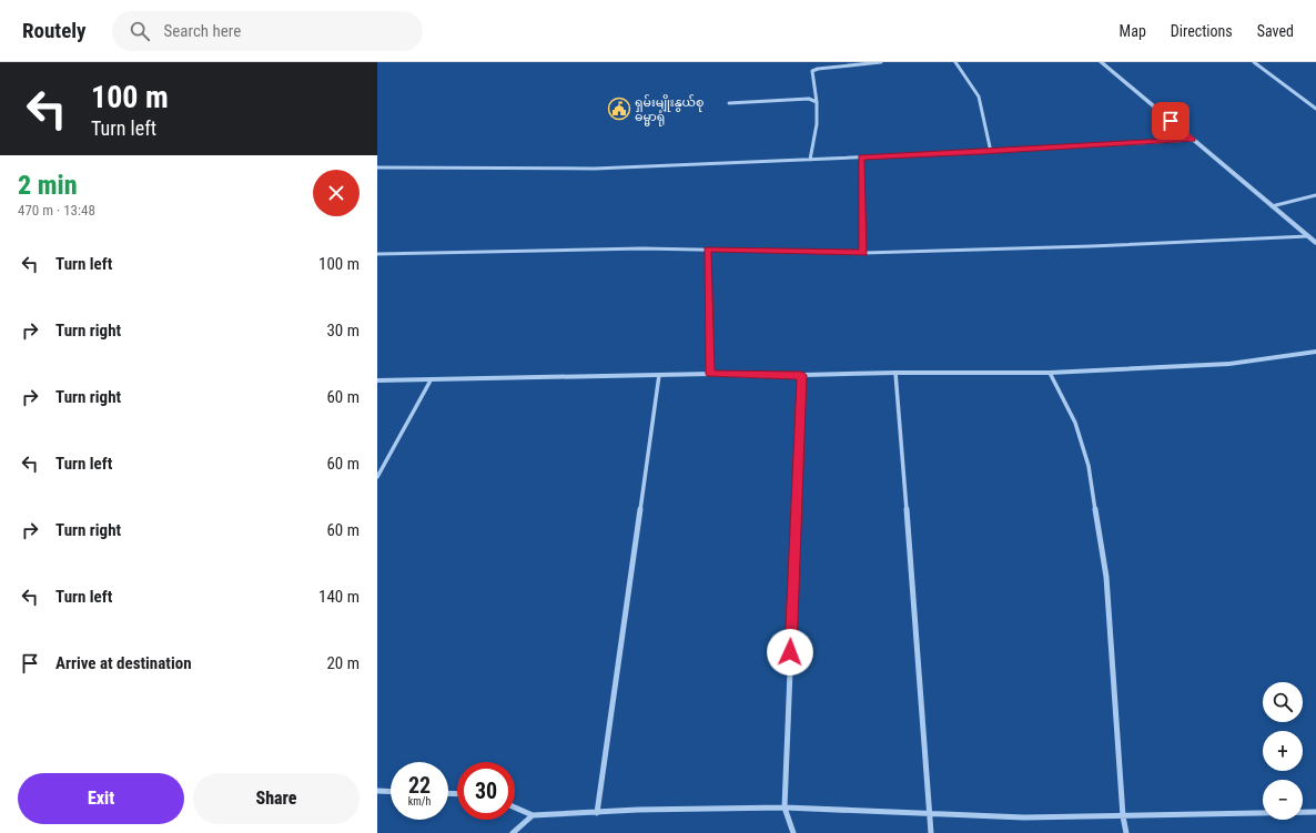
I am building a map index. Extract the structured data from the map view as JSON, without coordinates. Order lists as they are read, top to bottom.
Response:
{
  "places": {
    "public building": ["ရှမ်းမျိုးနွယ်စု ဓမ္မာရုံ"]
  },
  "page": {
    "header": "Routely",
    "search": "Search here",
    "nav": ["Map", "Directions", "Saved"],
    "turn": ["100 m", "Turn left"],
    "heading": ["2 min", "470 m · 13:48"],
    "list": [
      {
        "name": "Turn left",
        "value": "100 m"
      },
      {
        "name": "Turn right",
        "value": "30 m"
      },
      {
        "name": "Turn right",
        "value": "60 m"
      },
      {
        "name": "Turn left",
        "value": "60 m"
      },
      {
        "name": "Turn right",
        "value": "60 m"
      },
      {
        "name": "Turn left",
        "value": "140 m"
      },
      {
        "name": "Arrive at destination",
        "value": "20 m"
      }
    ],
    "map_buttons": ["+", "−"],
    "speed": "22 km/h",
    "limit": "30",
    "buttons": ["Exit", "Share"]
  }
}
